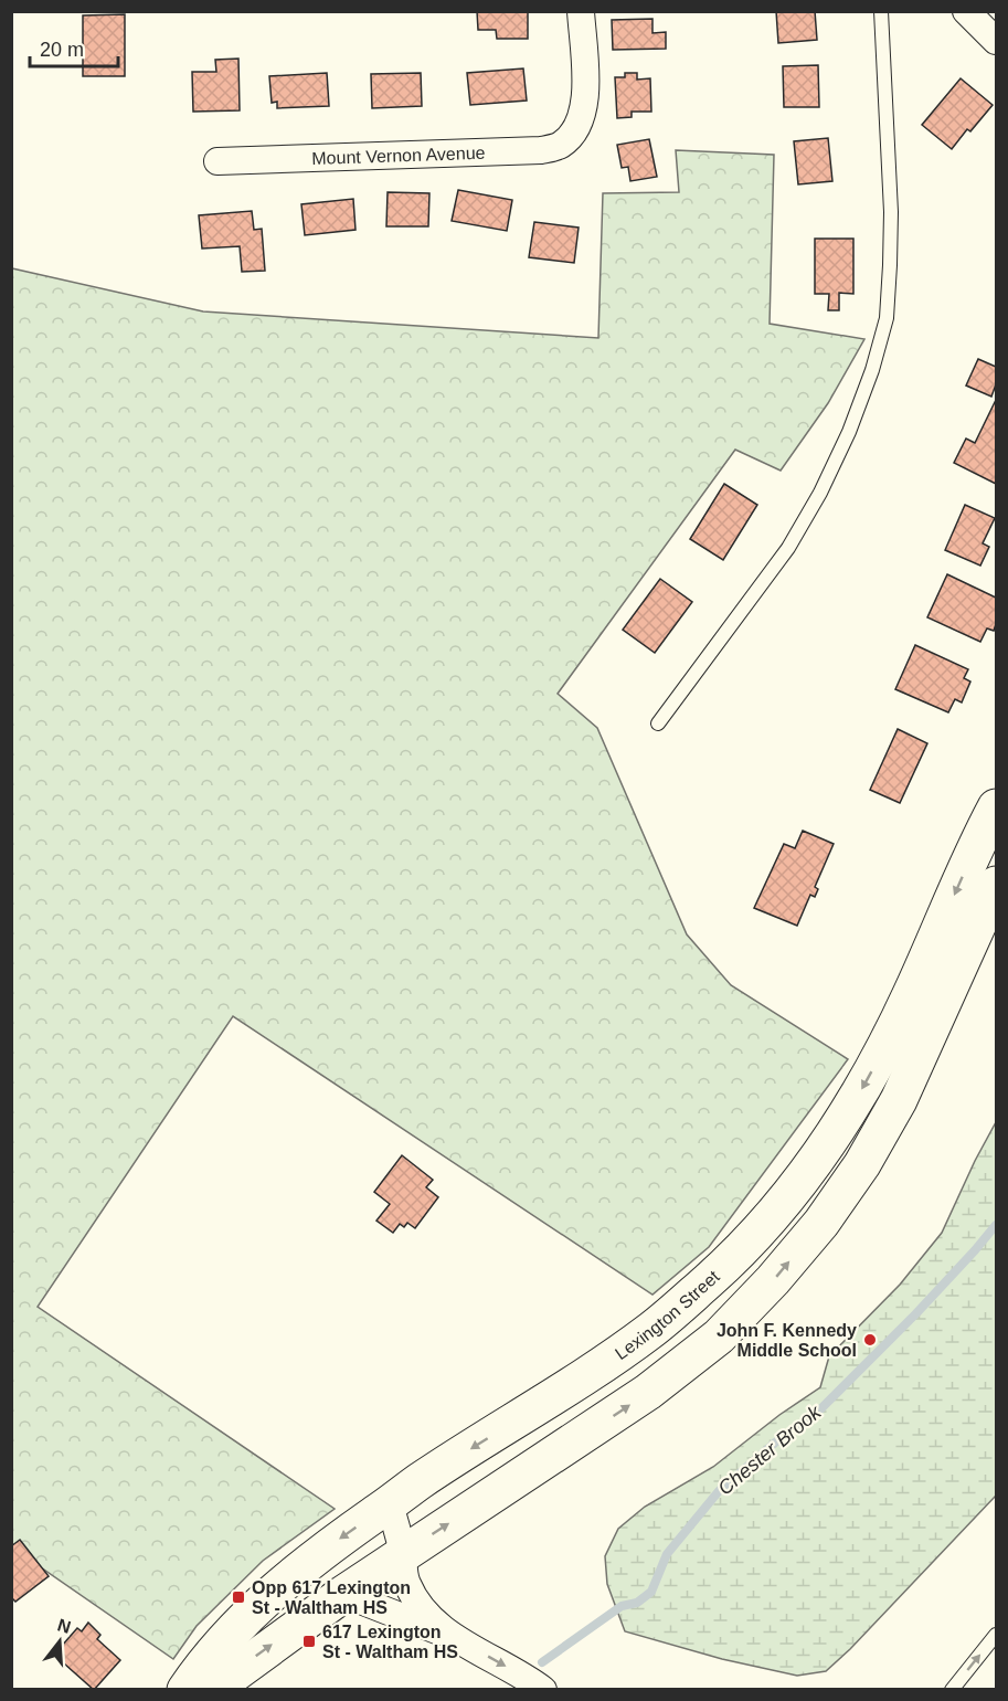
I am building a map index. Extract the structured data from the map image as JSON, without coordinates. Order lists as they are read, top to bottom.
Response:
{
  "streets": {
    "main road": ["Lexington Street"],
    "street": ["Mount Vernon Avenue"]
  },
  "water": ["Chester Brook"],
  "places": {
    "other": ["John F. Kennedy Middle School"],
    "transit": ["Opp 617 Lexington St - Waltham HS", "617 Lexington St - Waltham HS"]
  },
  "scale_bar": "20 m",
  "north": "top"
}
